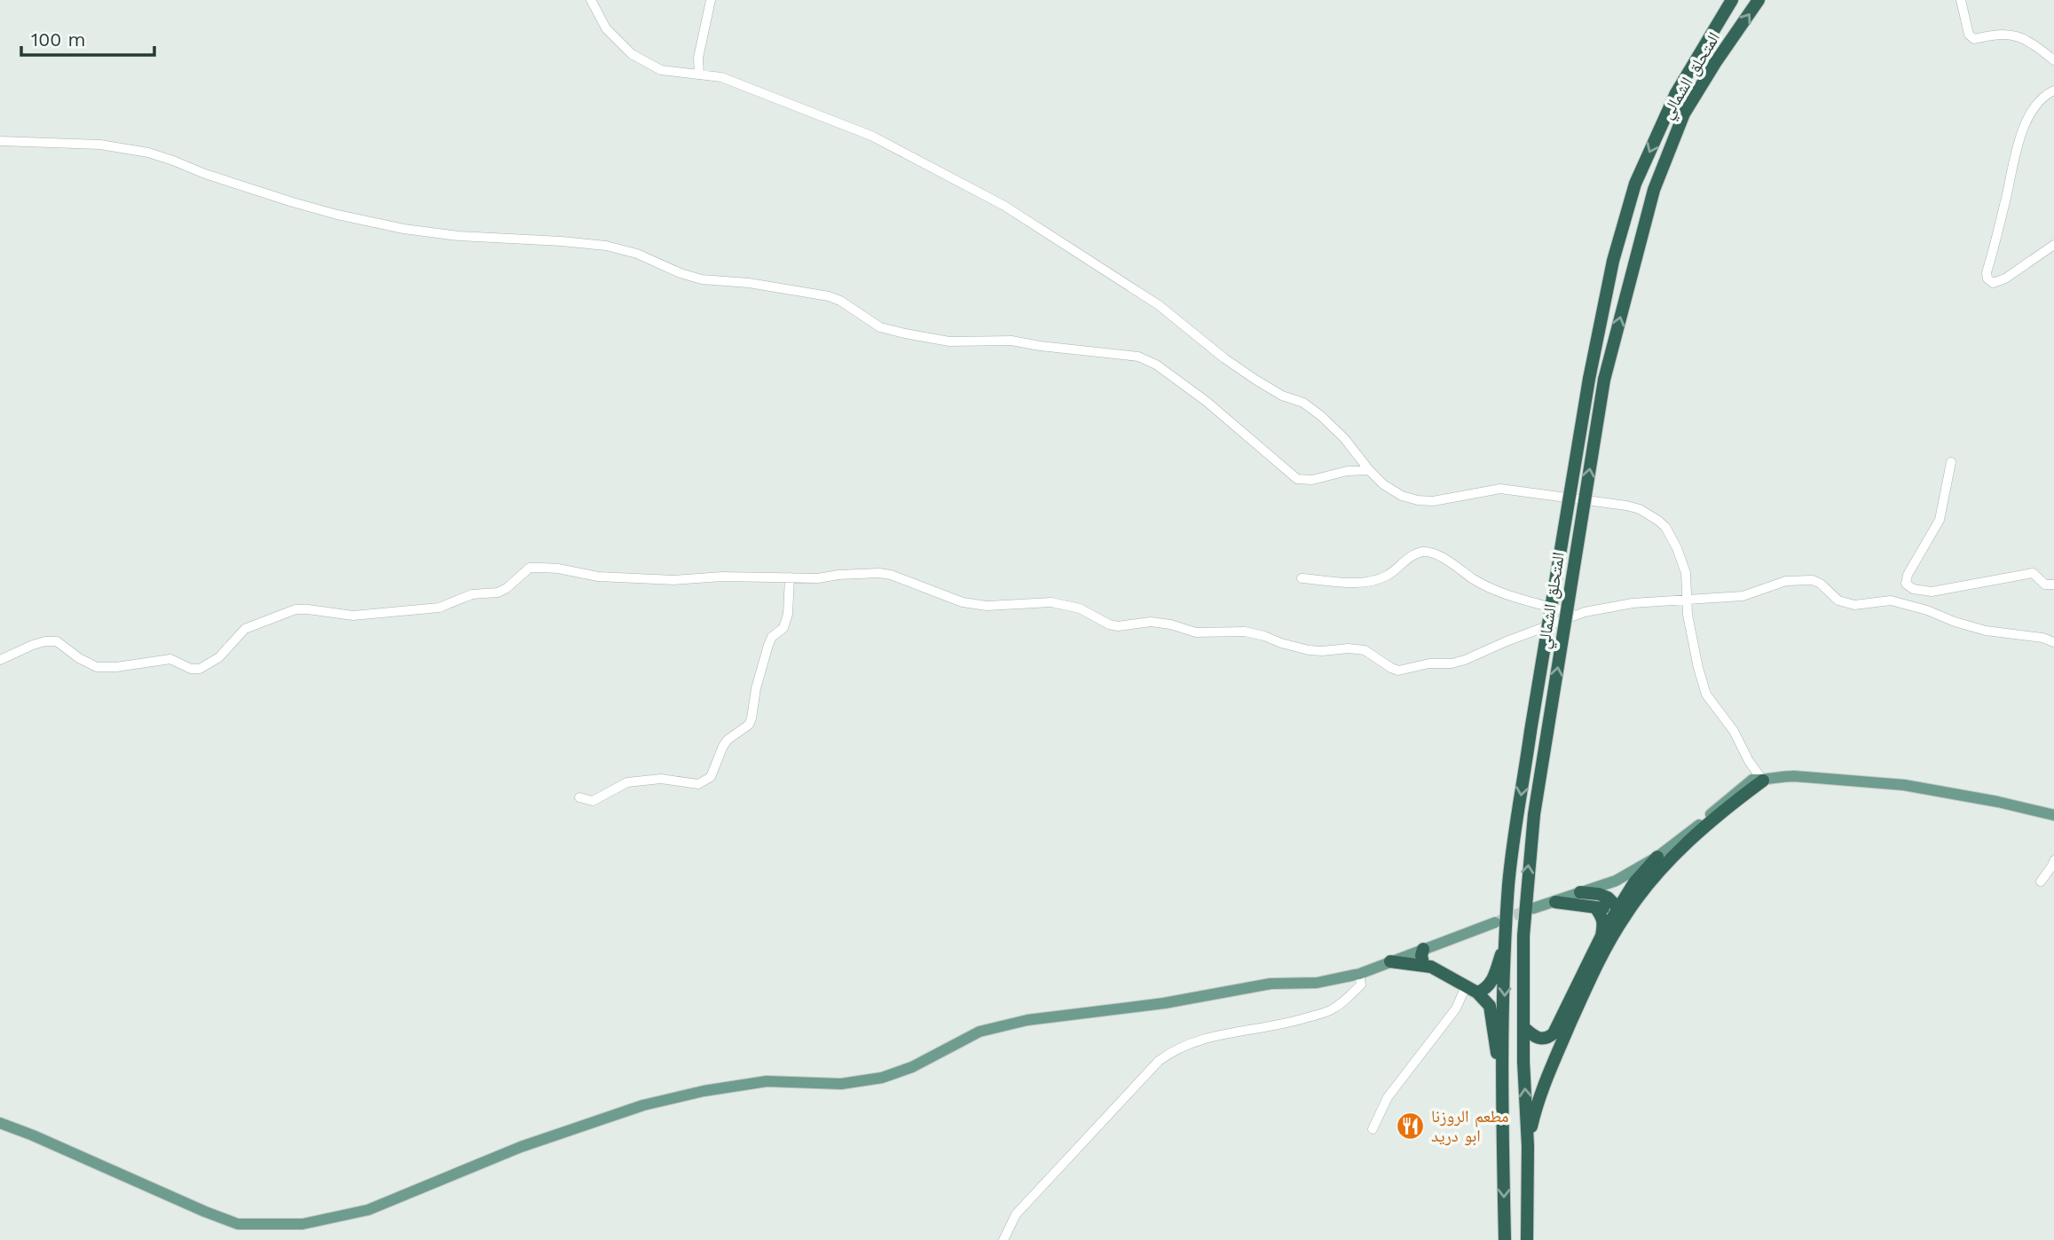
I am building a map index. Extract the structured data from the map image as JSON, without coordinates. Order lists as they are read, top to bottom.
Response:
{
  "streets": {
    "highway": ["المتحلق الشمالي"]
  },
  "places": {
    "restaurant": ["مطعم الروزنا ابو دريد"]
  },
  "scale_bar": "100 m"
}
